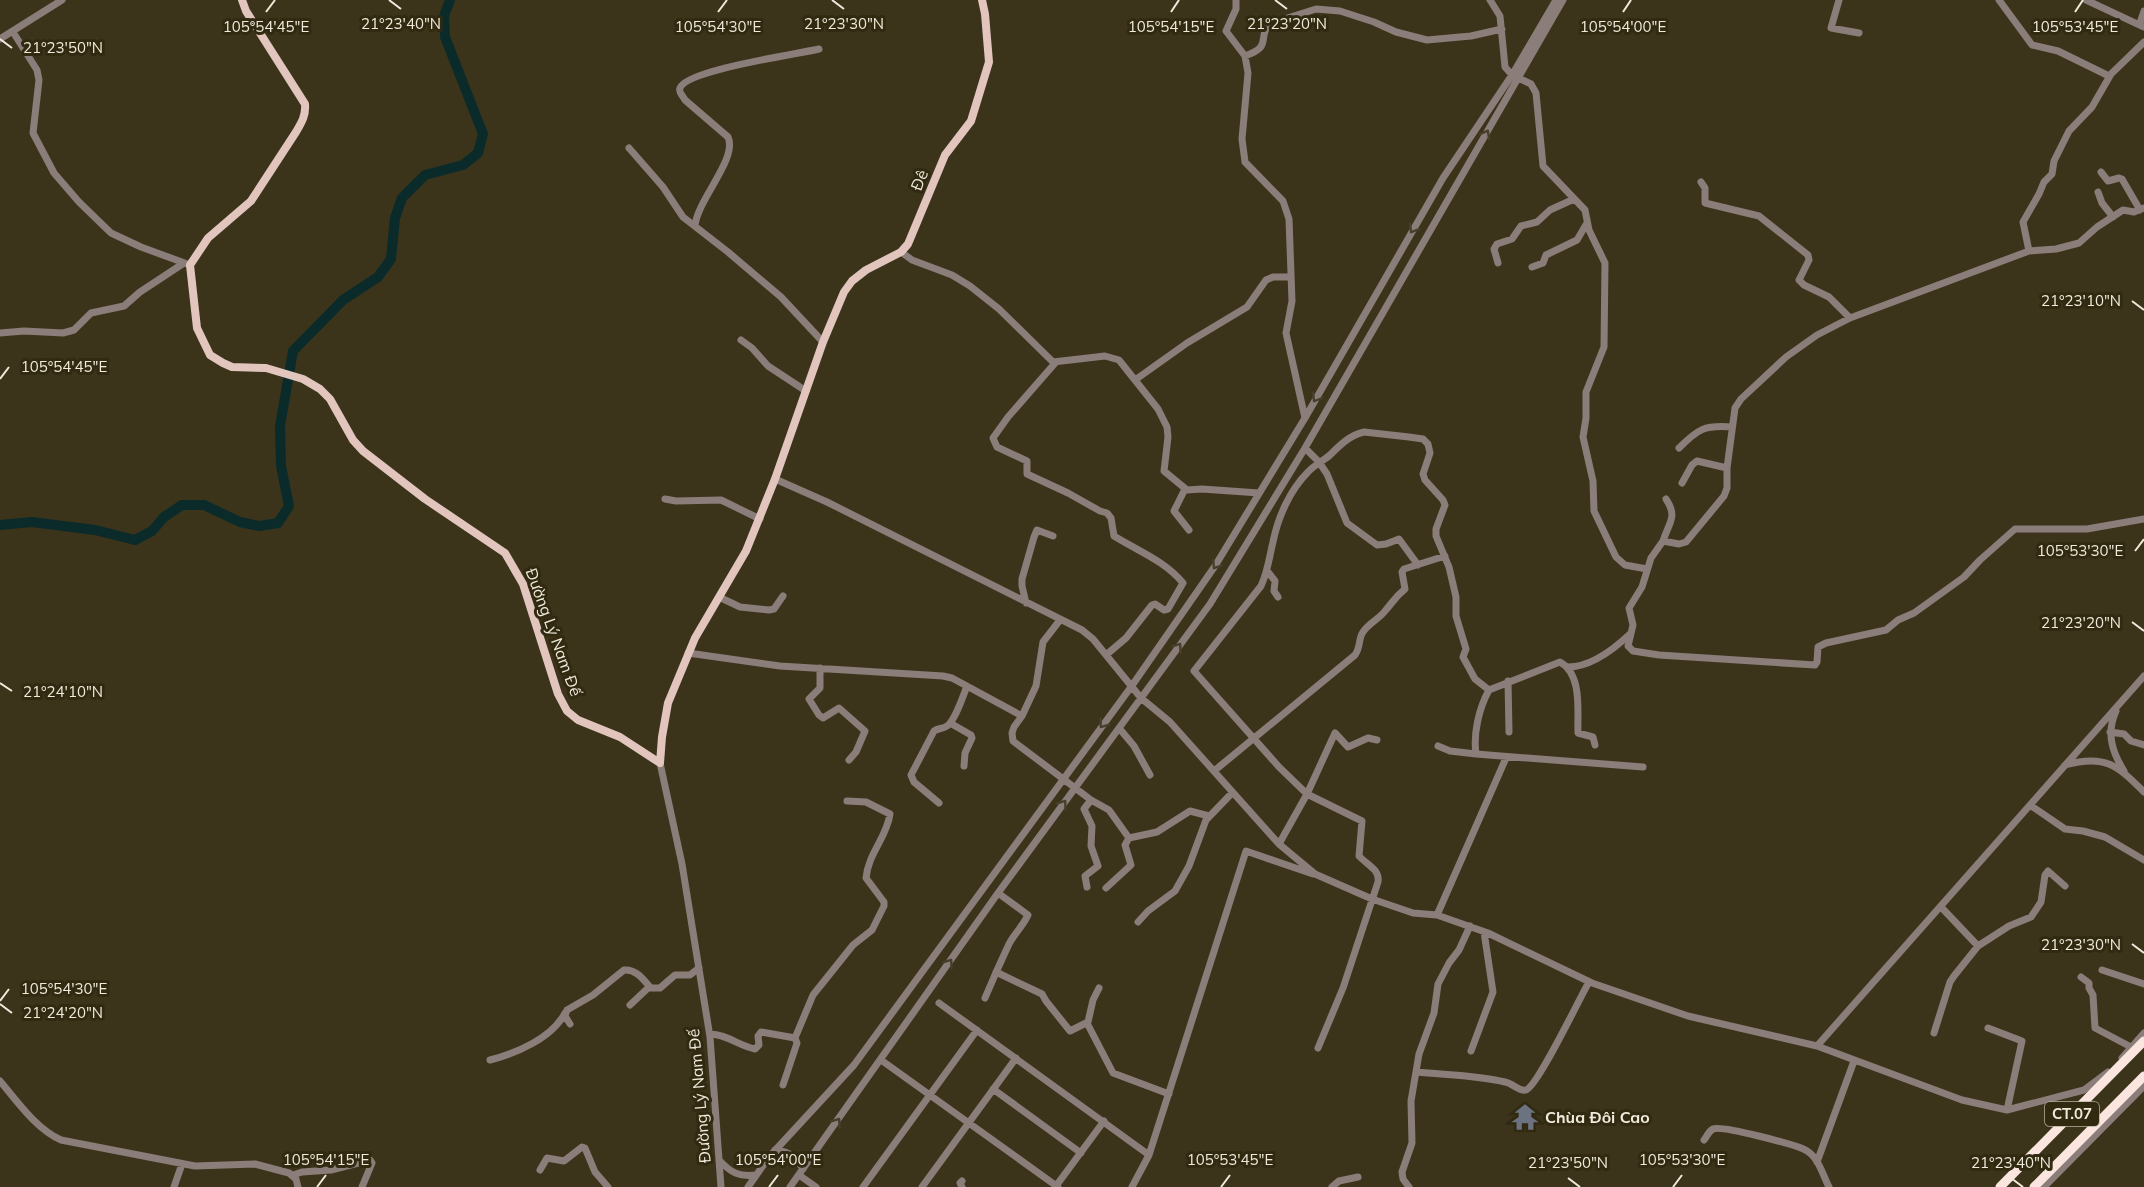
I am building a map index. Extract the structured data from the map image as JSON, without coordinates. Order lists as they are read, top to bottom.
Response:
{
  "streets": {
    "highway": ["CT.07"],
    "main road": ["Đê", "Đường Lý Nam Đế"]
  },
  "places": {
    "temple": ["Chùa Đôi Cao"]
  },
  "coordinates": [
    "21°23'40\"N",
    "21°23'30\"N",
    "21°23'20\"N",
    "105°54'45\"E",
    "105°54'30\"E",
    "105°54'15\"E",
    "105°54'00\"E",
    "105°53'45\"E",
    "21°23'50\"N",
    "21°23'10\"N",
    "105°53'30\"E",
    "21°24'10\"N",
    "21°24'20\"N"
  ]
}
